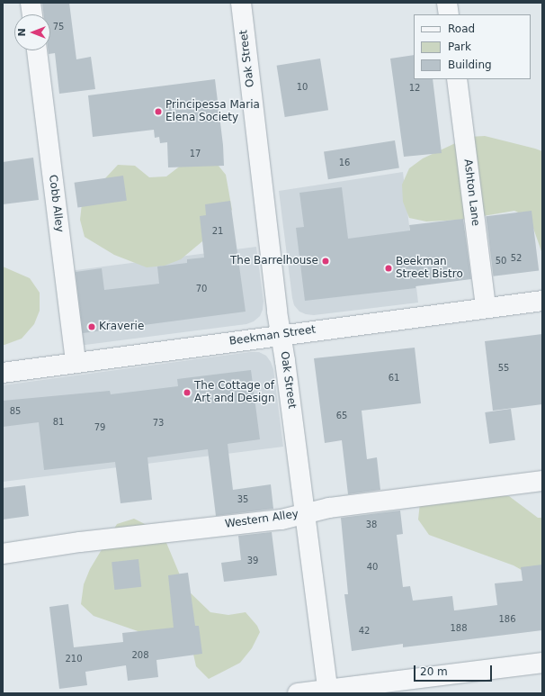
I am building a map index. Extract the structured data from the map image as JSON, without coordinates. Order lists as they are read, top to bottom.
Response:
{
  "streets": {
    "street": [
      "Oak Street",
      "Ashton Lane",
      "Cobb Alley",
      "Beekman Street",
      "Western Alley"
    ]
  },
  "crossings": [
    ["Oak Street", "Beekman Street"],
    ["Oak Street", "Western Alley"],
    ["Ashton Lane", "Beekman Street"],
    ["Cobb Alley", "Beekman Street"]
  ],
  "places": [
    "Principessa Maria Elena Society",
    "The Barrelhouse",
    "Beekman Street Bistro",
    "Kraverie",
    "The Cottage of Art and Design"
  ],
  "house_numbers": [
    "75",
    "10",
    "12",
    "17",
    "16",
    "21",
    "52",
    "50",
    "70",
    "55",
    "61",
    "85",
    "65",
    "81",
    "73",
    "79",
    "35",
    "38",
    "39",
    "40",
    "186",
    "188",
    "42",
    "208",
    "210"
  ],
  "legend": ["Road", "Park", "Building"],
  "scale_bar": "20 m",
  "north": "left"
}
